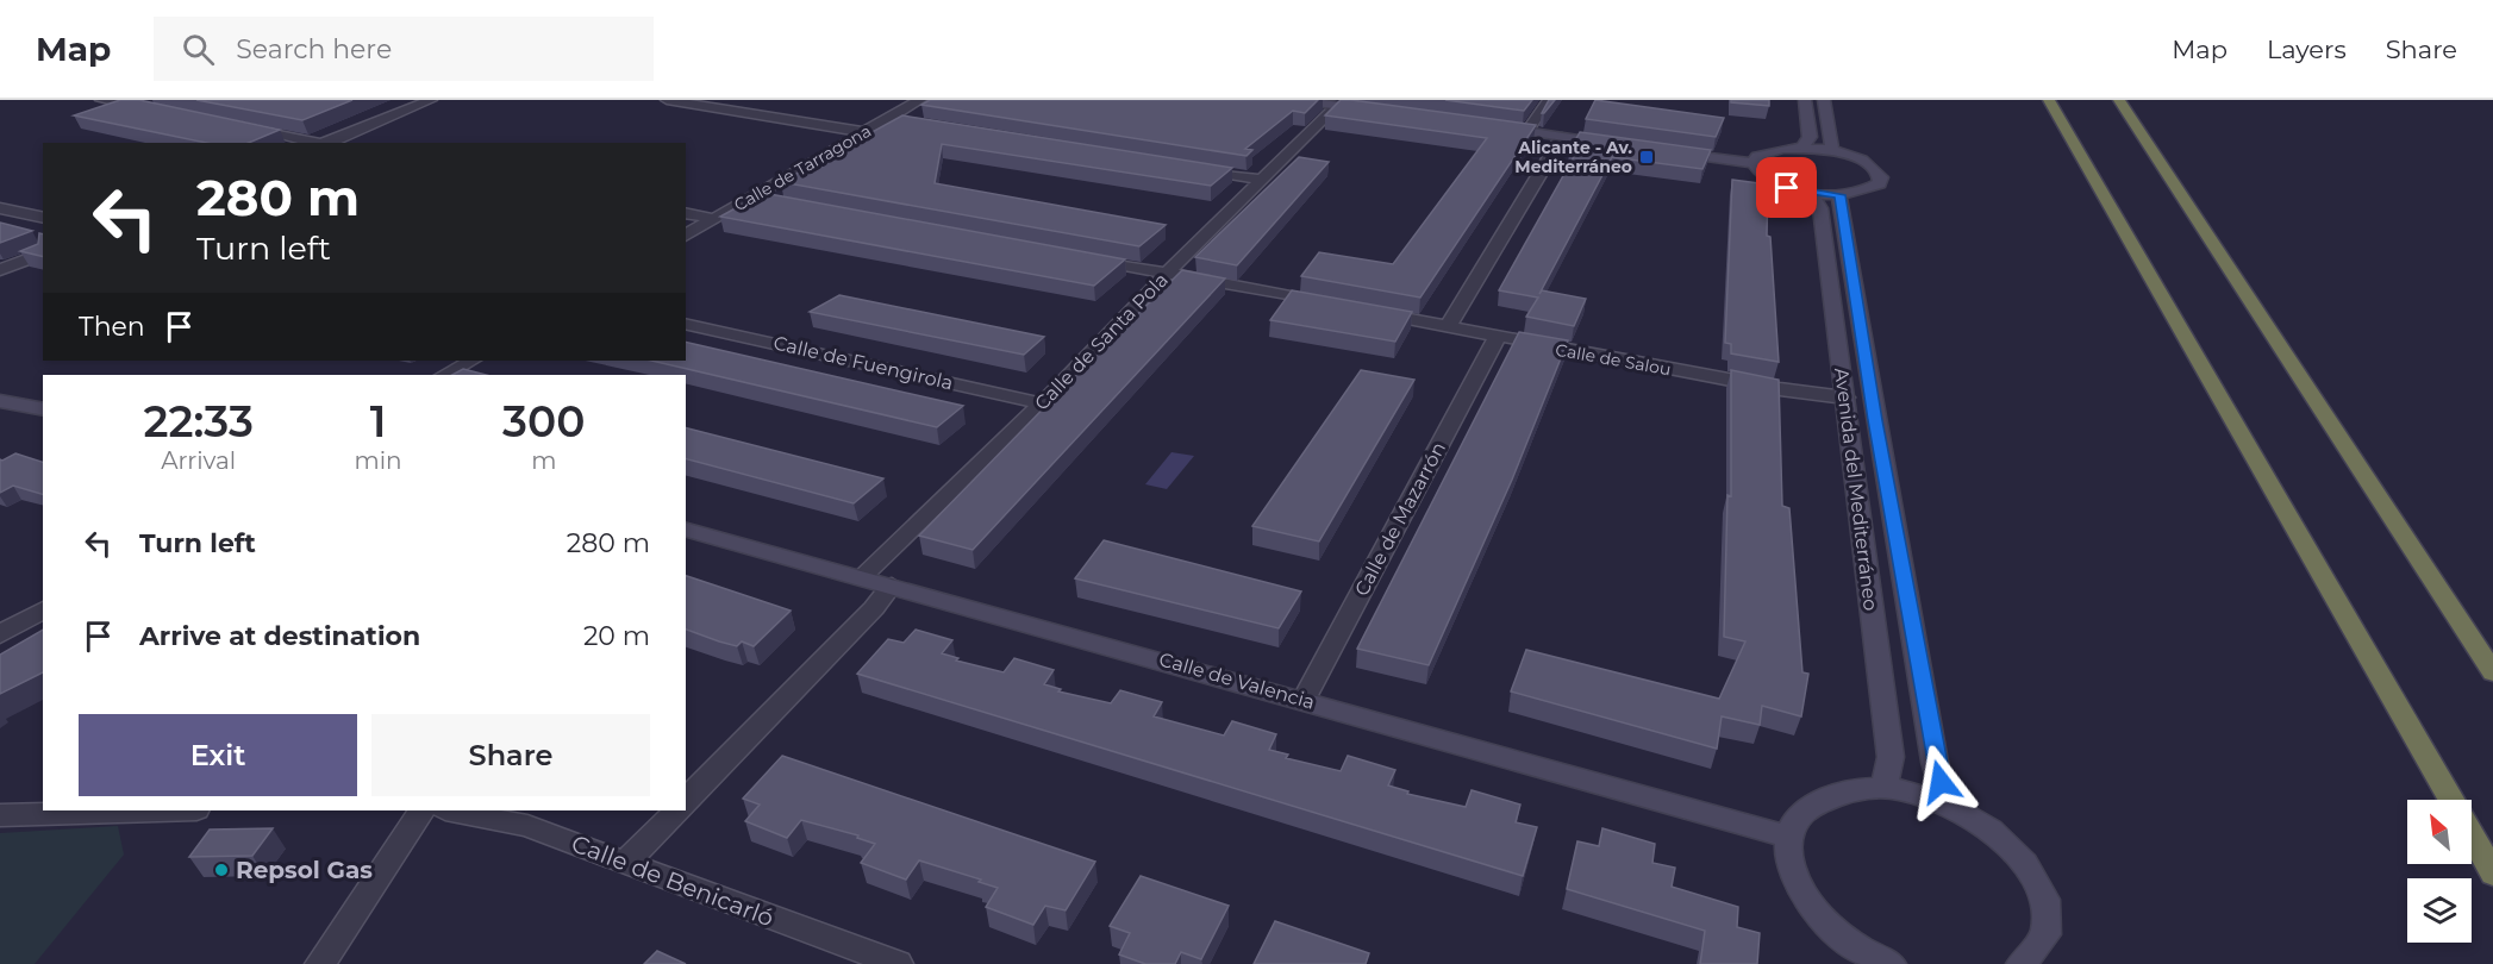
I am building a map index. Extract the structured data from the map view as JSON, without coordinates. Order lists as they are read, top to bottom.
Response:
{
  "streets": {
    "street": [
      "Calle de Tarragona",
      "Calle de Santa Pola",
      "Calle de Salou",
      "Calle de Fuengirola",
      "Avenida del Mediterráneo",
      "Calle de Mazarrón",
      "Calle de Valencia",
      "Calle de Benicarló"
    ]
  },
  "crossings": [
    ["Calle de Santa Pola", "Calle de Fuengirola"],
    ["Calle de Santa Pola", "Calle de Valencia"],
    ["Calle de Salou", "Avenida del Mediterráneo"],
    ["Calle de Salou", "Calle de Mazarrón"],
    ["Calle de Mazarrón", "Calle de Valencia"]
  ],
  "places": {
    "transit": ["Alicante - Av. Mediterráneo"],
    "other": ["Repsol Gas"]
  },
  "north": "top left",
  "page": {
    "header": "Map",
    "search": "Search here",
    "nav": ["Map", "Layers", "Share"],
    "turn": ["280 m", "Turn left"],
    "then": "Then",
    "eta": [
      "22:33",
      "Arrival",
      "1",
      "min",
      "300",
      "m"
    ],
    "list": [
      {
        "name": "Turn left",
        "value": "280 m"
      },
      {
        "name": "Arrive at destination",
        "value": "20 m"
      }
    ],
    "buttons": ["Exit", "Share"]
  }
}
